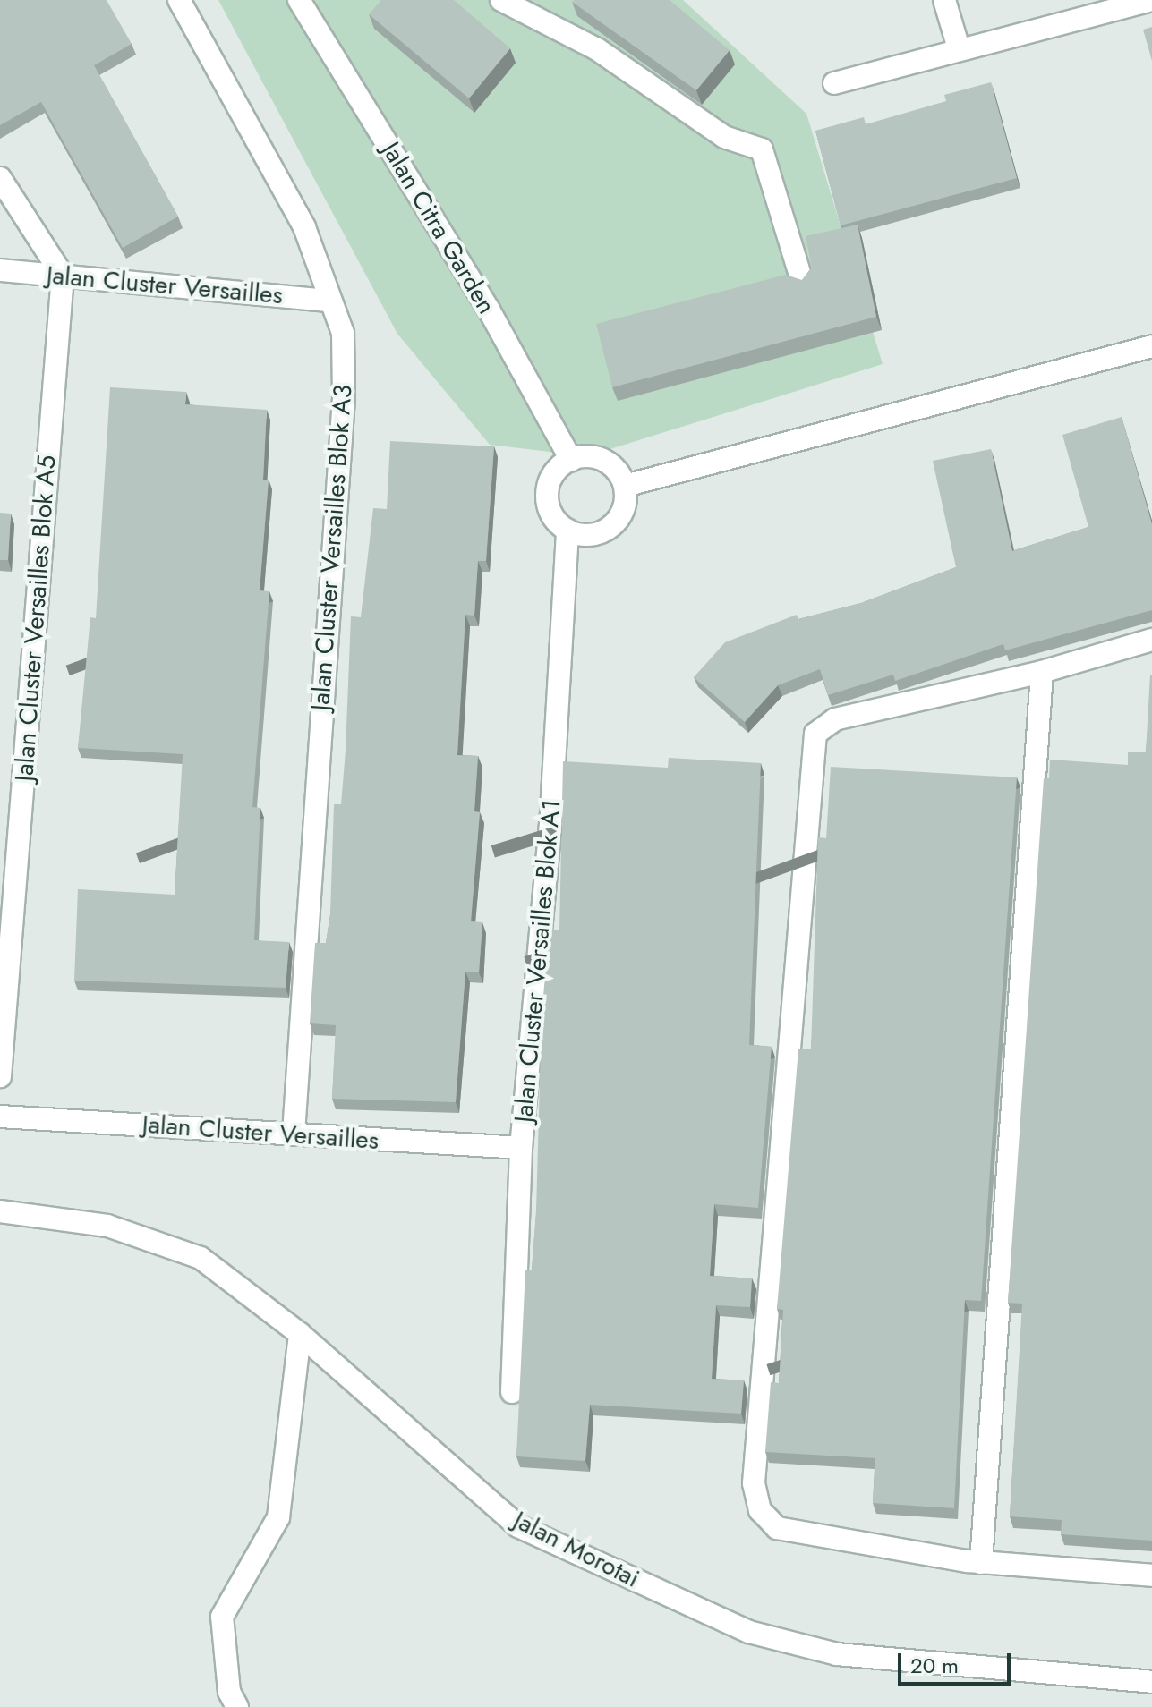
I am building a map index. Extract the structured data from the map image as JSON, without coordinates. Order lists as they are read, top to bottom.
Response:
{
  "streets": {
    "street": [
      "Jalan Citra Garden",
      "Jalan Cluster Versailles",
      "Jalan Cluster Versailles Blok A3",
      "Jalan Cluster Versailles Blok A5",
      "Jalan Cluster Versailles Blok A1",
      "Jalan Morotai"
    ]
  },
  "crossings": [
    ["Jalan Citra Garden", "Jalan Cluster Versailles Blok A1"],
    ["Jalan Cluster Versailles", "Jalan Cluster Versailles Blok A3"],
    ["Jalan Cluster Versailles", "Jalan Cluster Versailles Blok A5"],
    ["Jalan Cluster Versailles", "Jalan Cluster Versailles Blok A1"]
  ],
  "scale_bar": "20 m"
}
